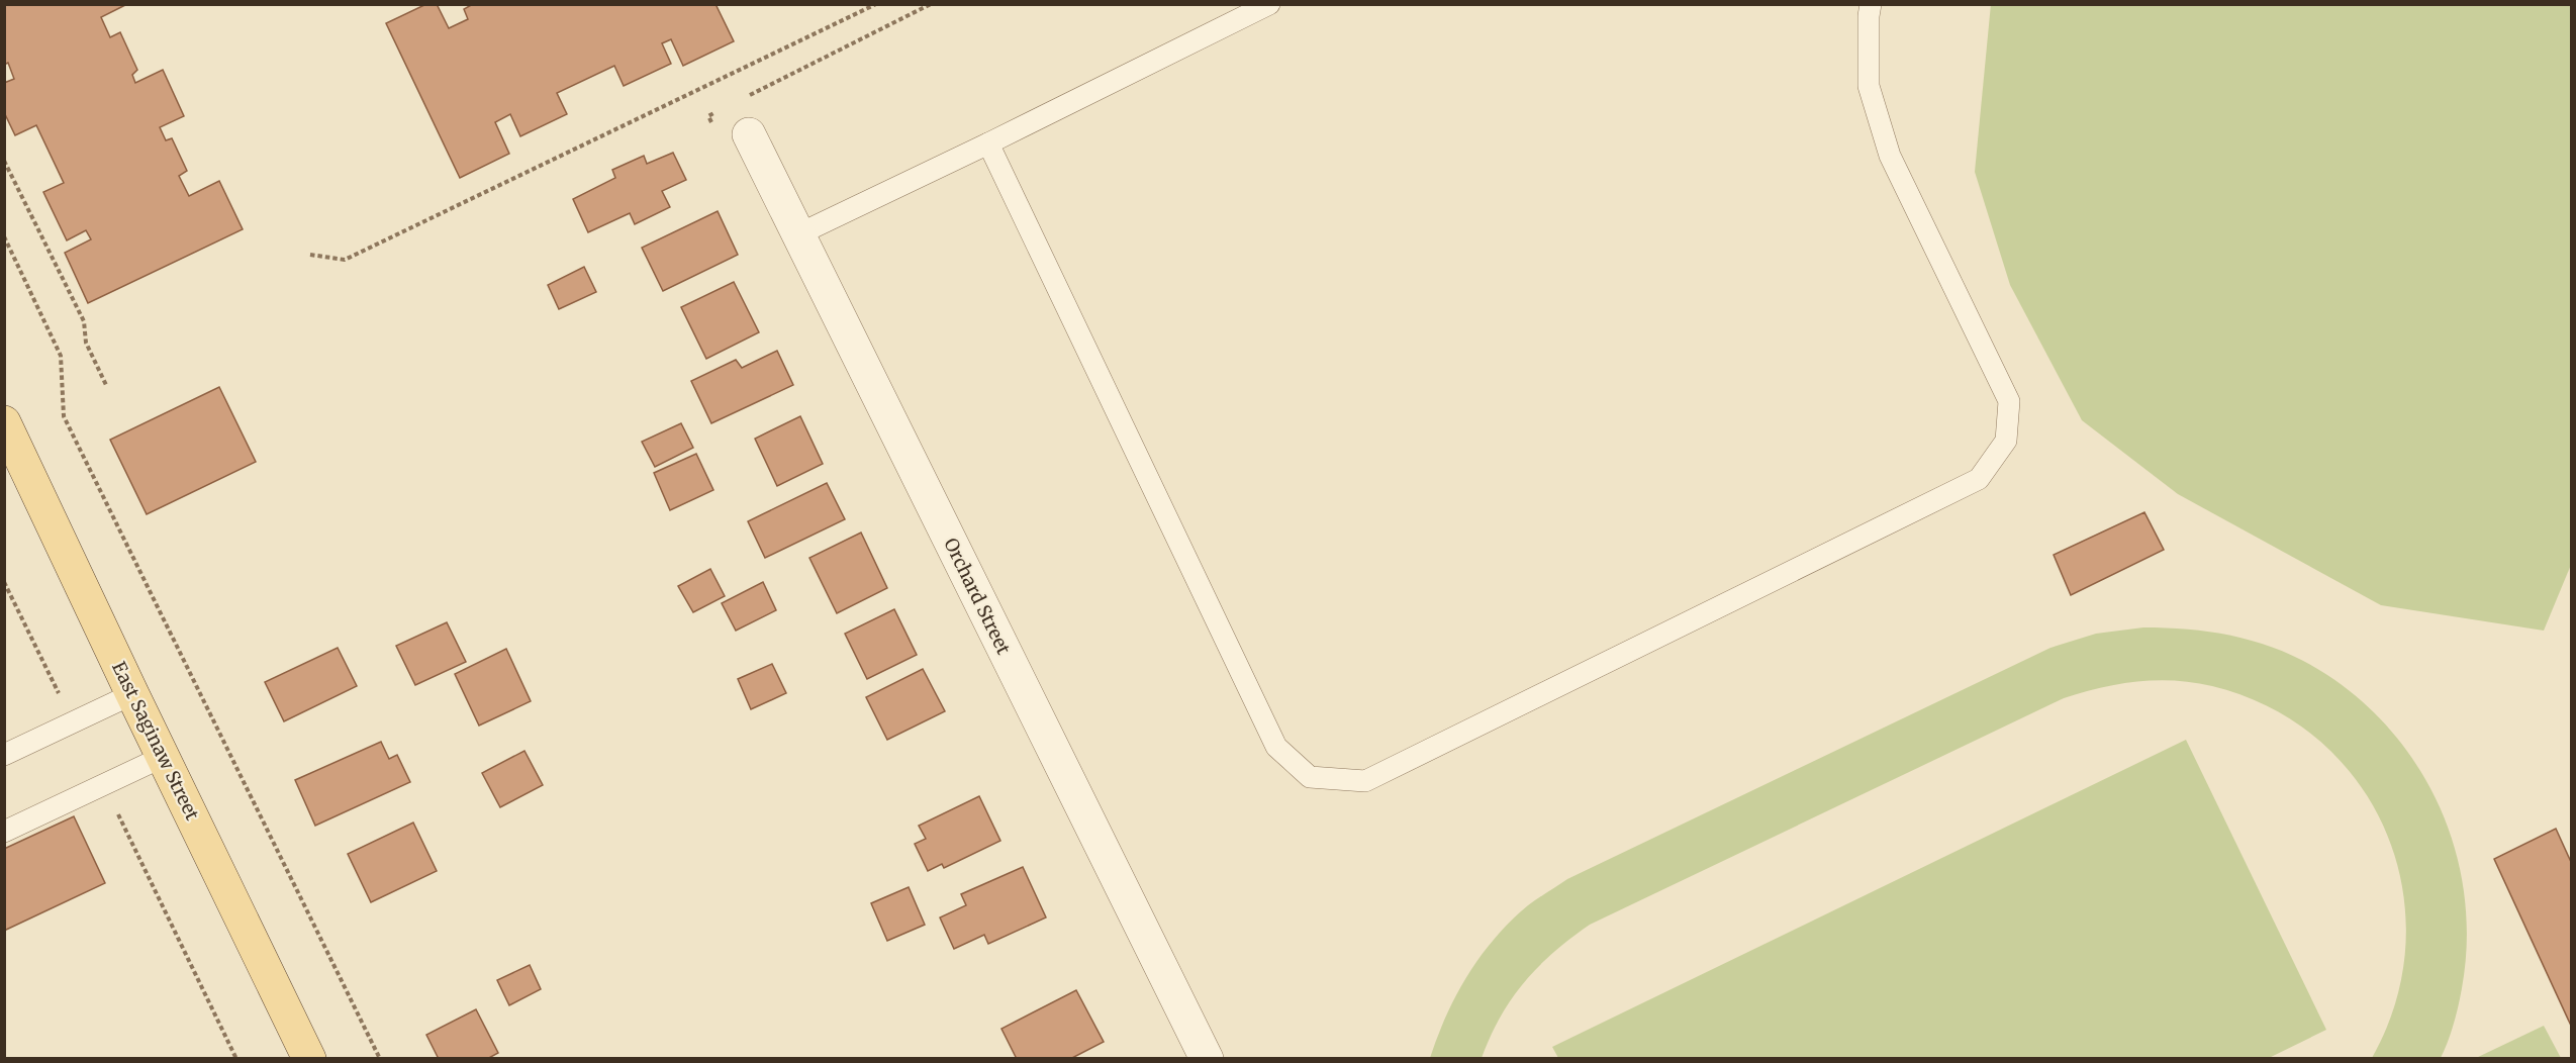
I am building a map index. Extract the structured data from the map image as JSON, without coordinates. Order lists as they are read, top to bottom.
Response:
{
  "streets": {
    "main road": ["East Saginaw Street"],
    "street": ["Orchard Street"]
  }
}
